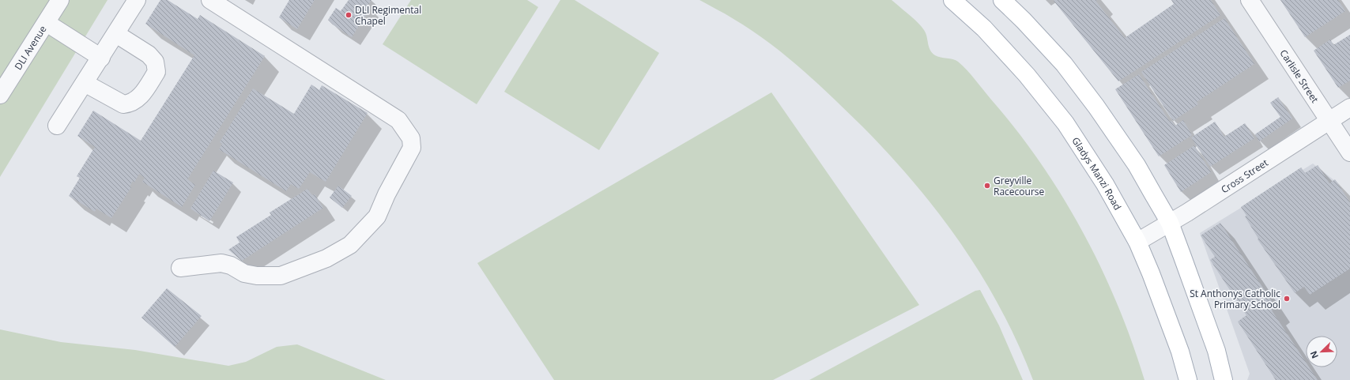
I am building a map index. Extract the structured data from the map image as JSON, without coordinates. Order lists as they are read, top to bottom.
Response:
{
  "streets": {
    "main road": ["Gladys Manzi Road"],
    "street": ["DLI Avenue", "Carlisle Street", "Cross Street"]
  },
  "crossings": [
    ["Carlisle Street", "Cross Street"],
    ["Gladys Manzi Road", "Cross Street"]
  ],
  "places": ["DLI Regimental Chapel", "Greyville Racecourse", "St Anthonys Catholic Primary School"],
  "north": "bottom left"
}
